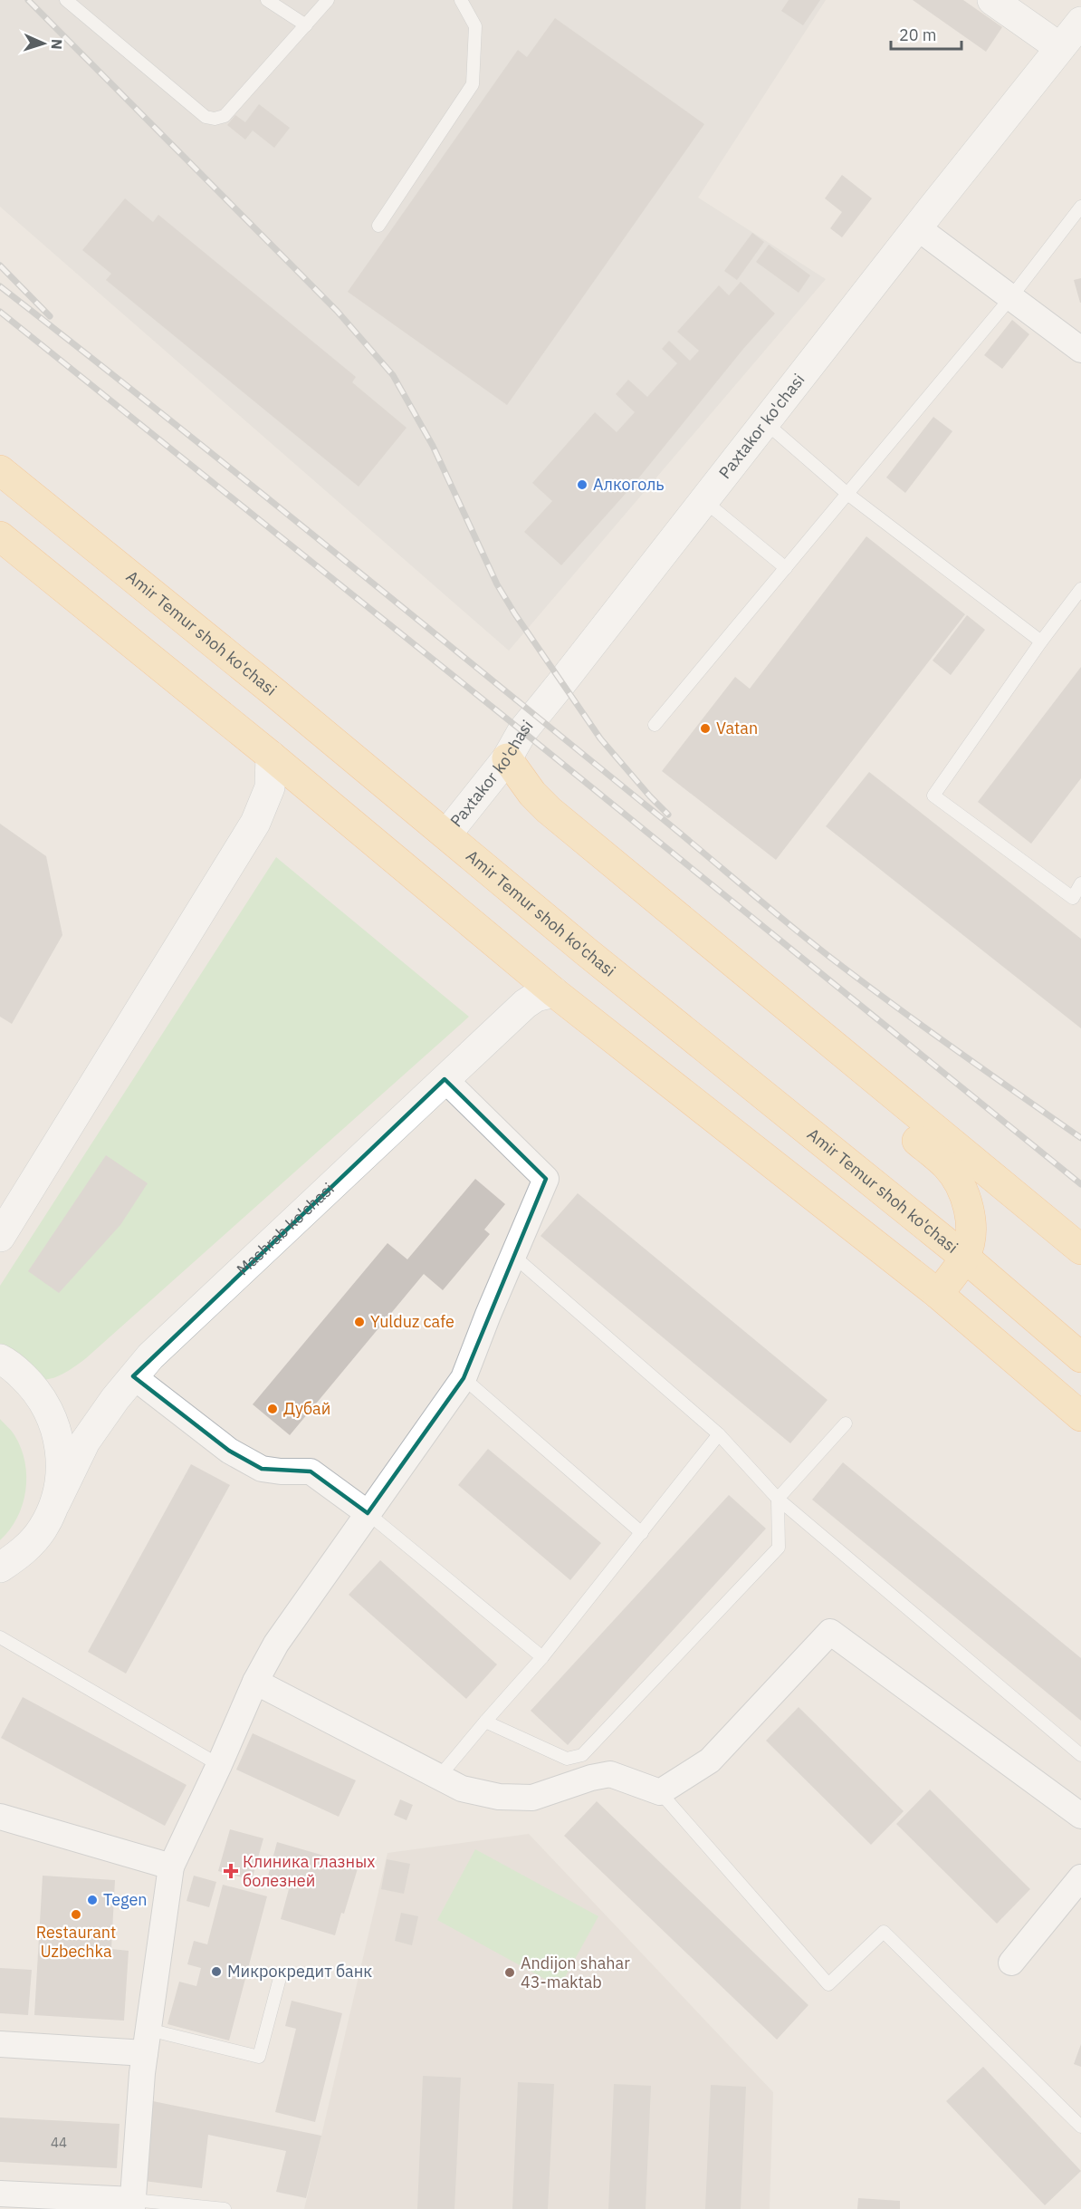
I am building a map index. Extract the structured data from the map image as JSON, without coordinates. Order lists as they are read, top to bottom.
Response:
{
  "streets": {
    "main road": ["Paxtakor ko'chasi", "Amir Temur shoh ko'chasi", "Mashrab ko'chasi"]
  },
  "crossings": [
    ["Paxtakor ko'chasi", "Amir Temur shoh ko'chasi"]
  ],
  "places": {
    "other": [
      "Алкоголь",
      "Vatan",
      "Yulduz cafe",
      "Дубай",
      "Tegen",
      "Restaurant Uzbechka",
      "Микрокредит банк",
      "Andijon shahar 43-maktab"
    ],
    "health": ["Клиника глазных болезней"]
  },
  "house_numbers": ["44"],
  "scale_bar": "20 m",
  "north": "right"
}
